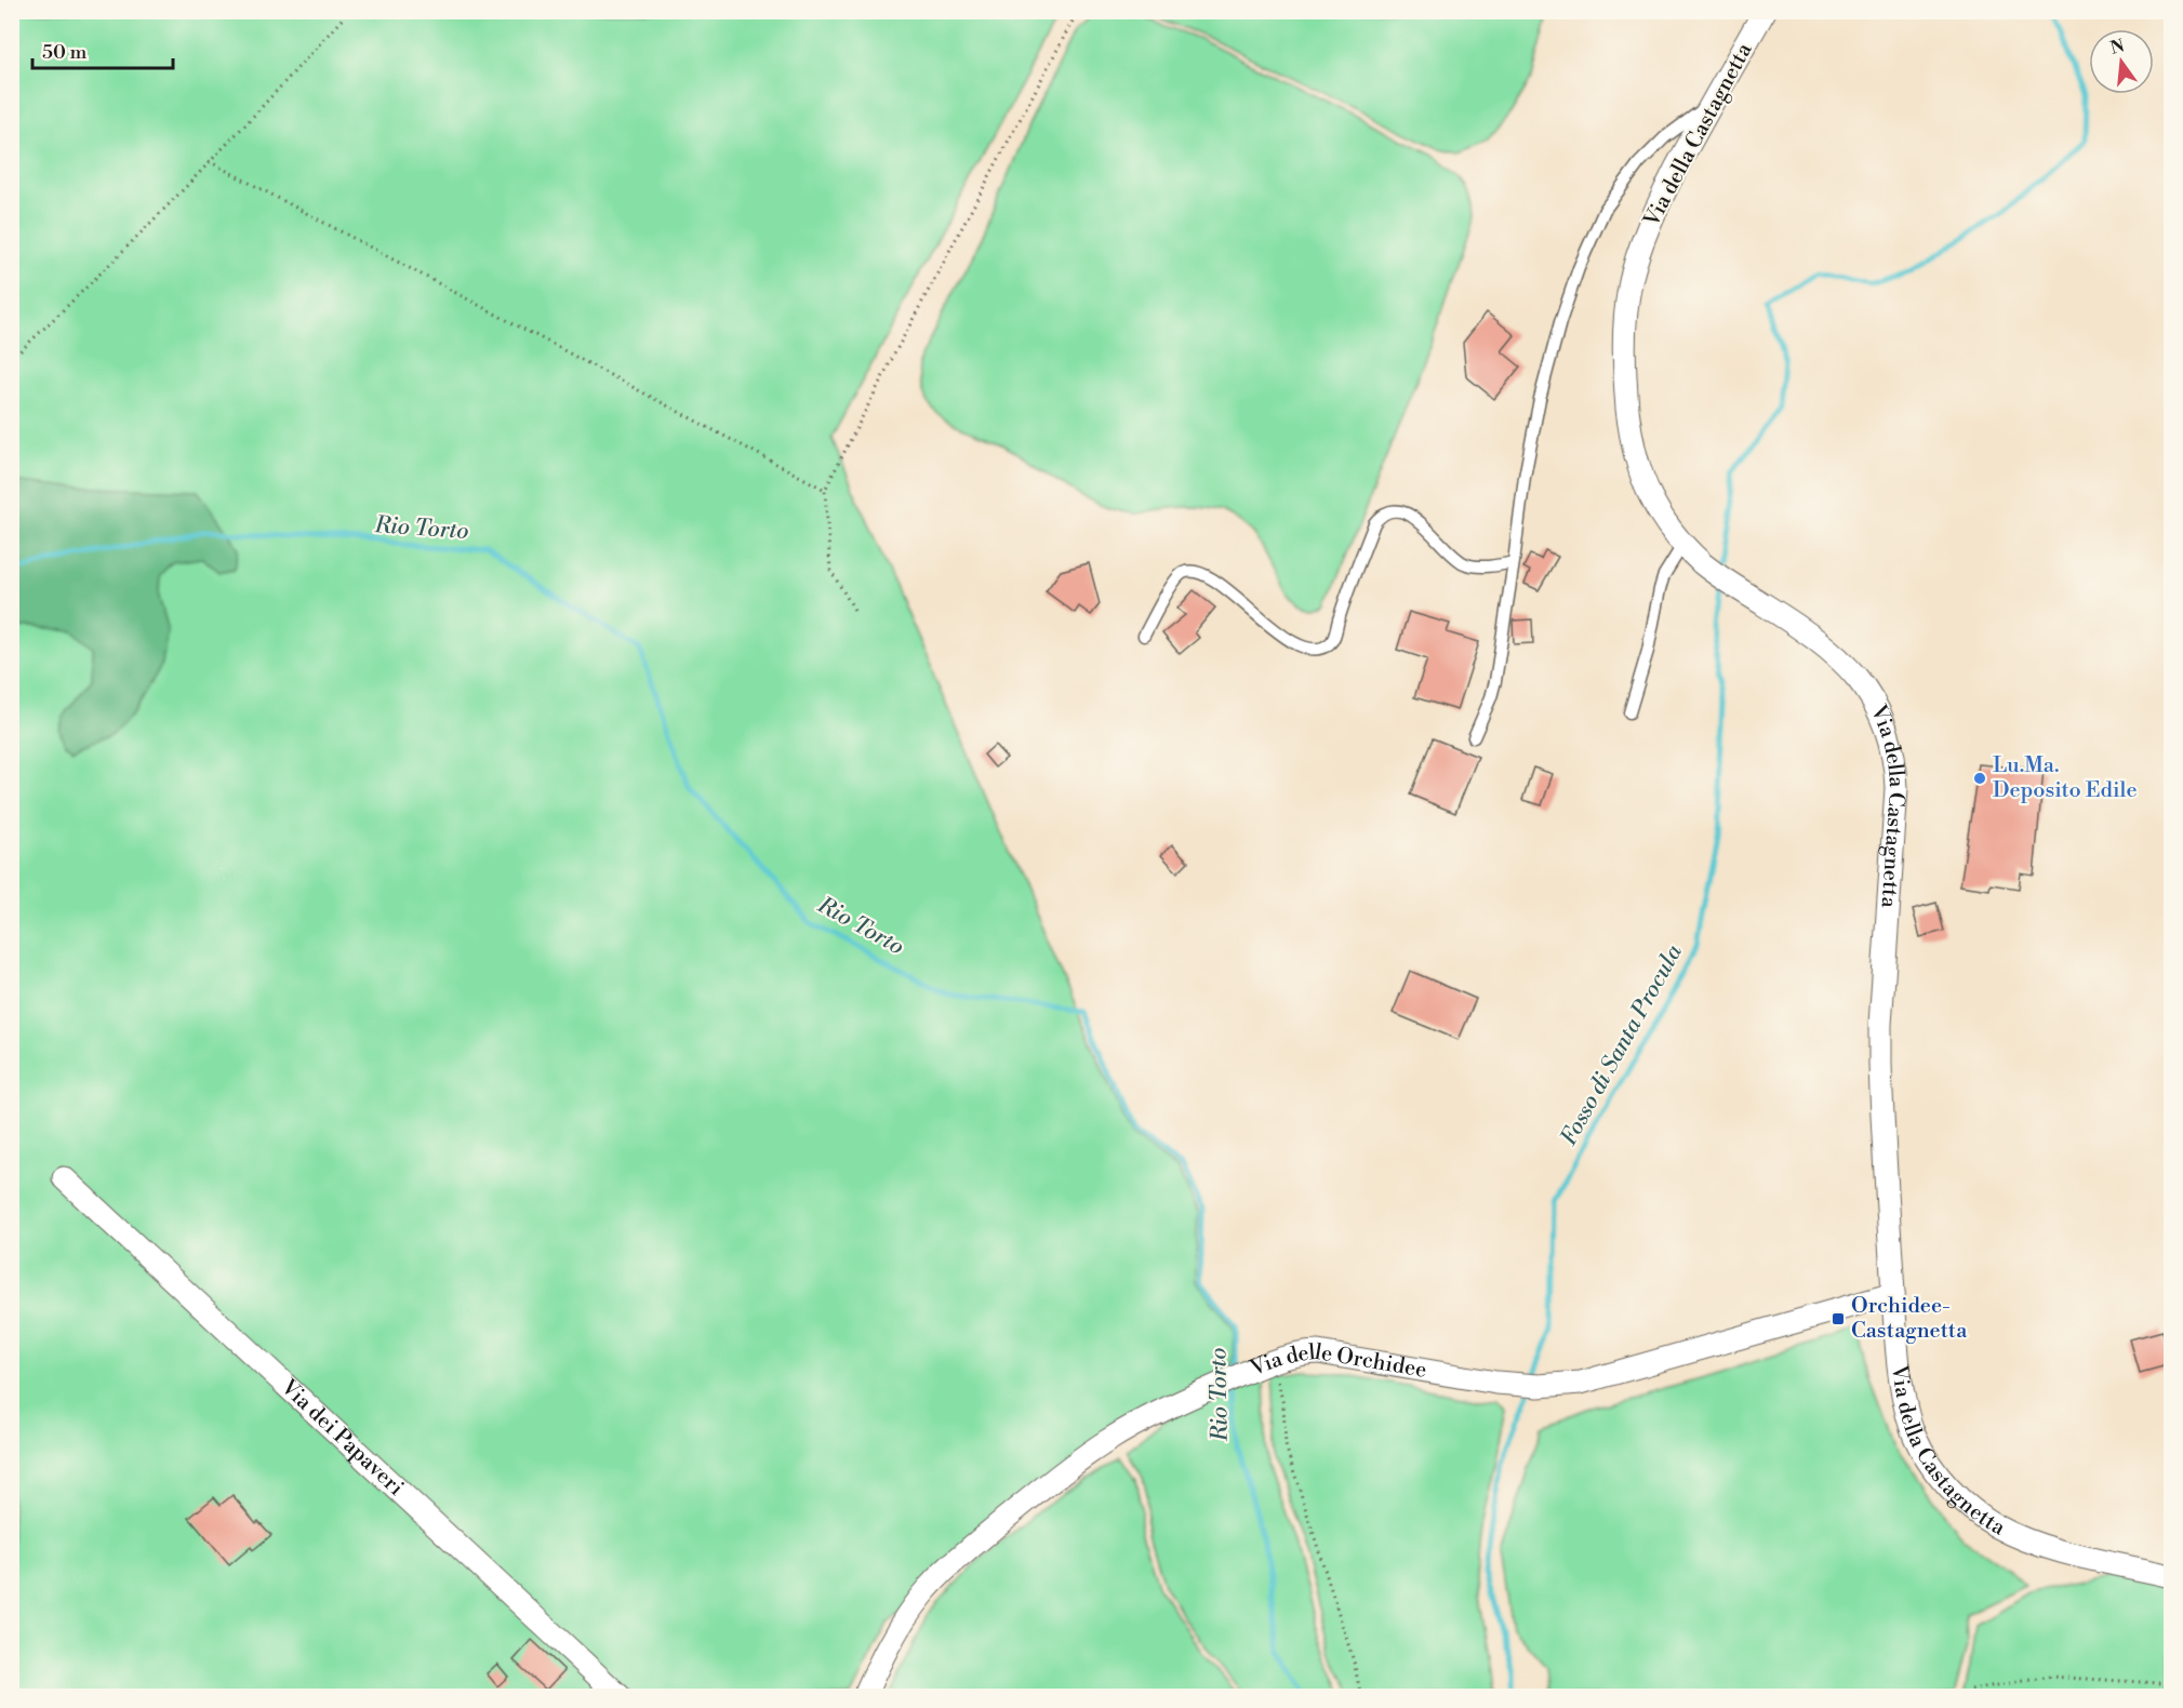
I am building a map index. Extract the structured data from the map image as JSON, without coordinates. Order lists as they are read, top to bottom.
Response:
{
  "streets": {
    "street": ["Via della Castagnetta", "Via delle Orchidee", "Via dei Papaveri"]
  },
  "crossings": [
    ["Via della Castagnetta", "Via delle Orchidee"]
  ],
  "water": ["Rio Torto", "Fosso di Santa Procula"],
  "places": {
    "other": ["Lu.Ma. Deposito Edile"],
    "transit": ["Orchidee- Castagnetta"]
  },
  "scale_bar": "50 m",
  "north": "top"
}
